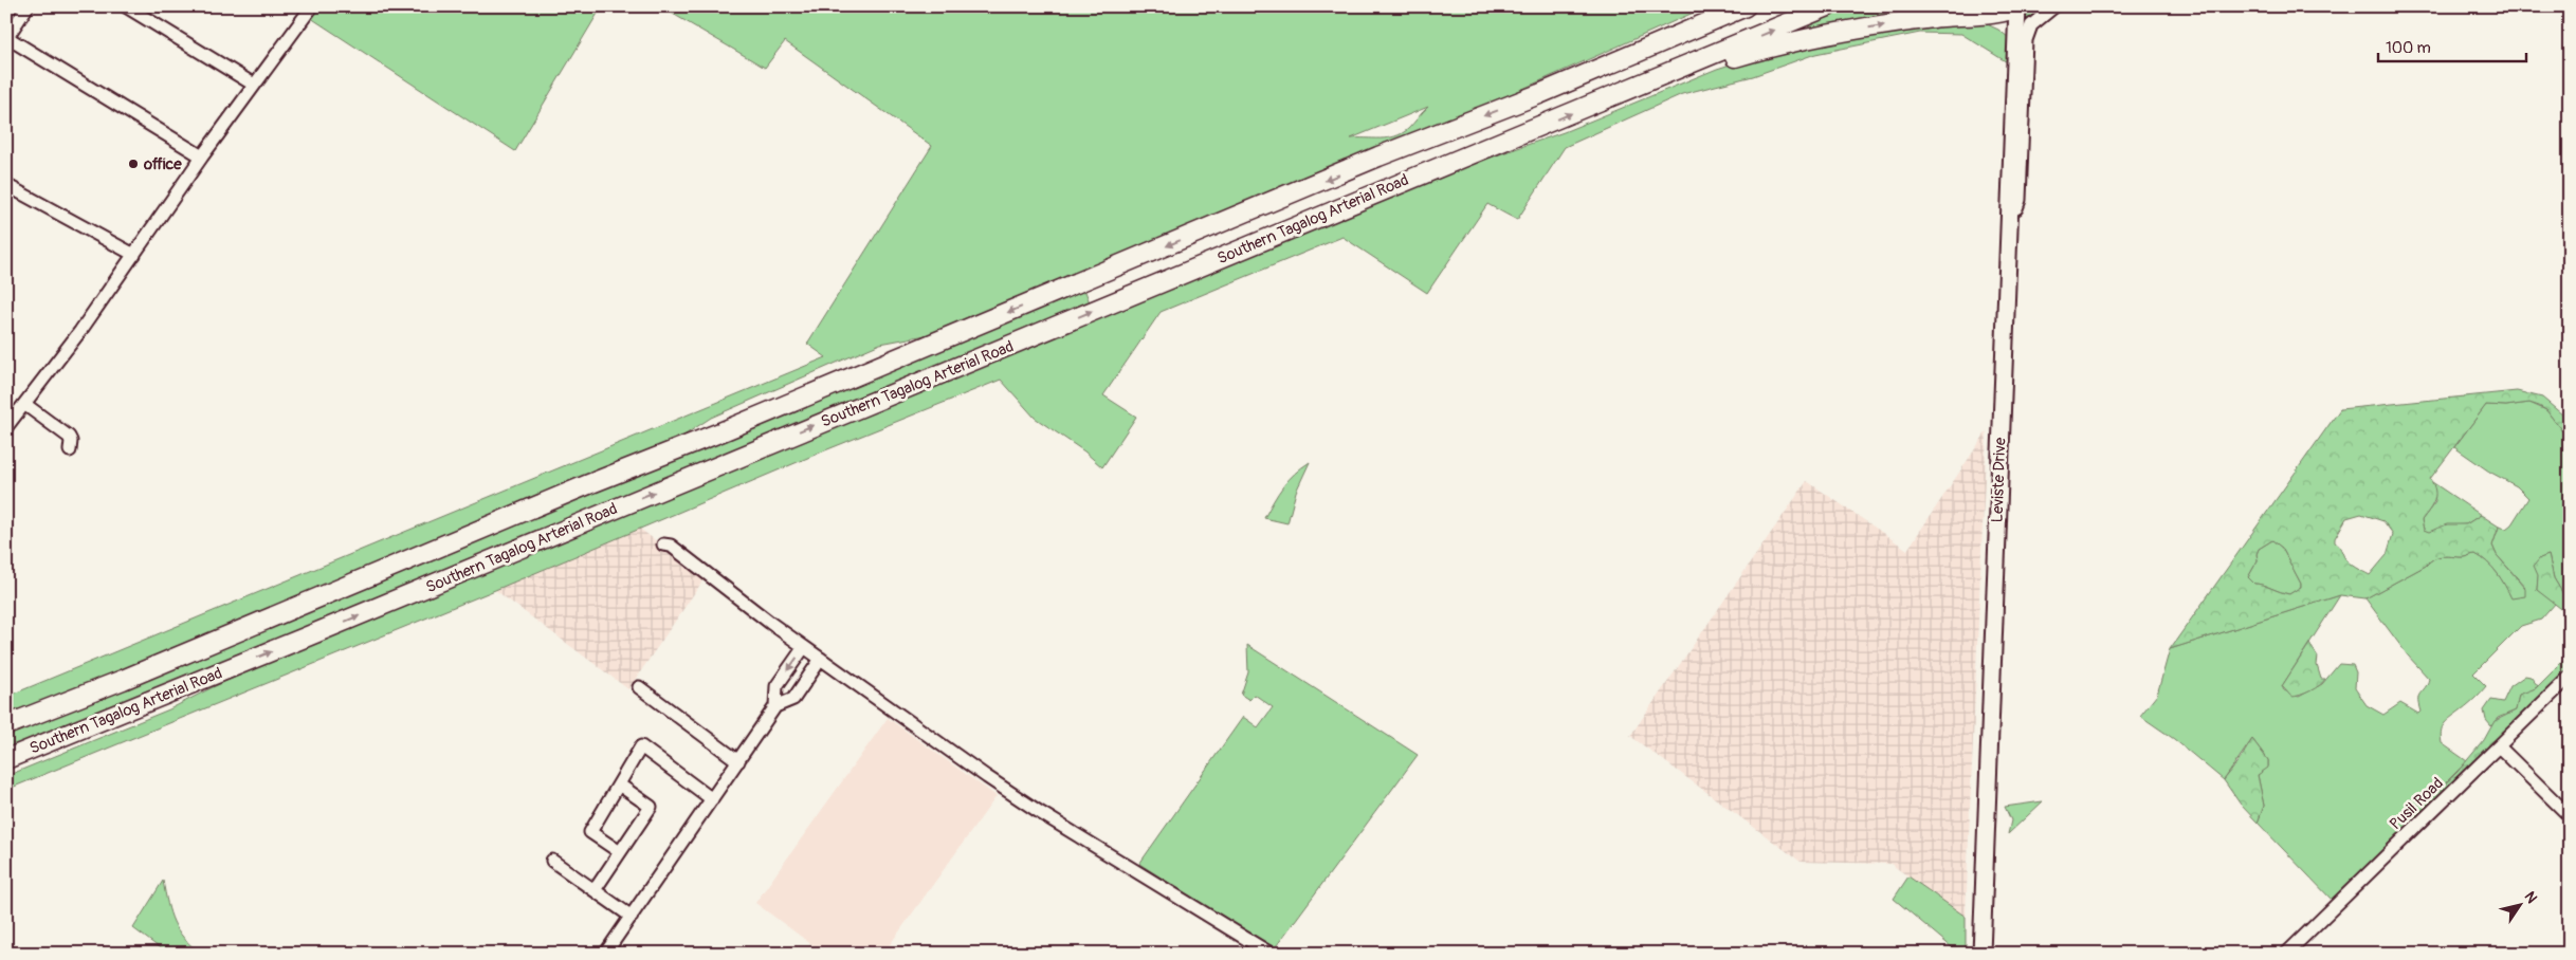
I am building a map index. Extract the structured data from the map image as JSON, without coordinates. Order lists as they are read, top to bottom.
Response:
{
  "streets": {
    "highway": ["Southern Tagalog Arterial Road"],
    "main road": ["Leviste Drive"],
    "street": ["Pusil Road"]
  },
  "places": ["office"],
  "scale_bar": "100 m",
  "north": "top right"
}
